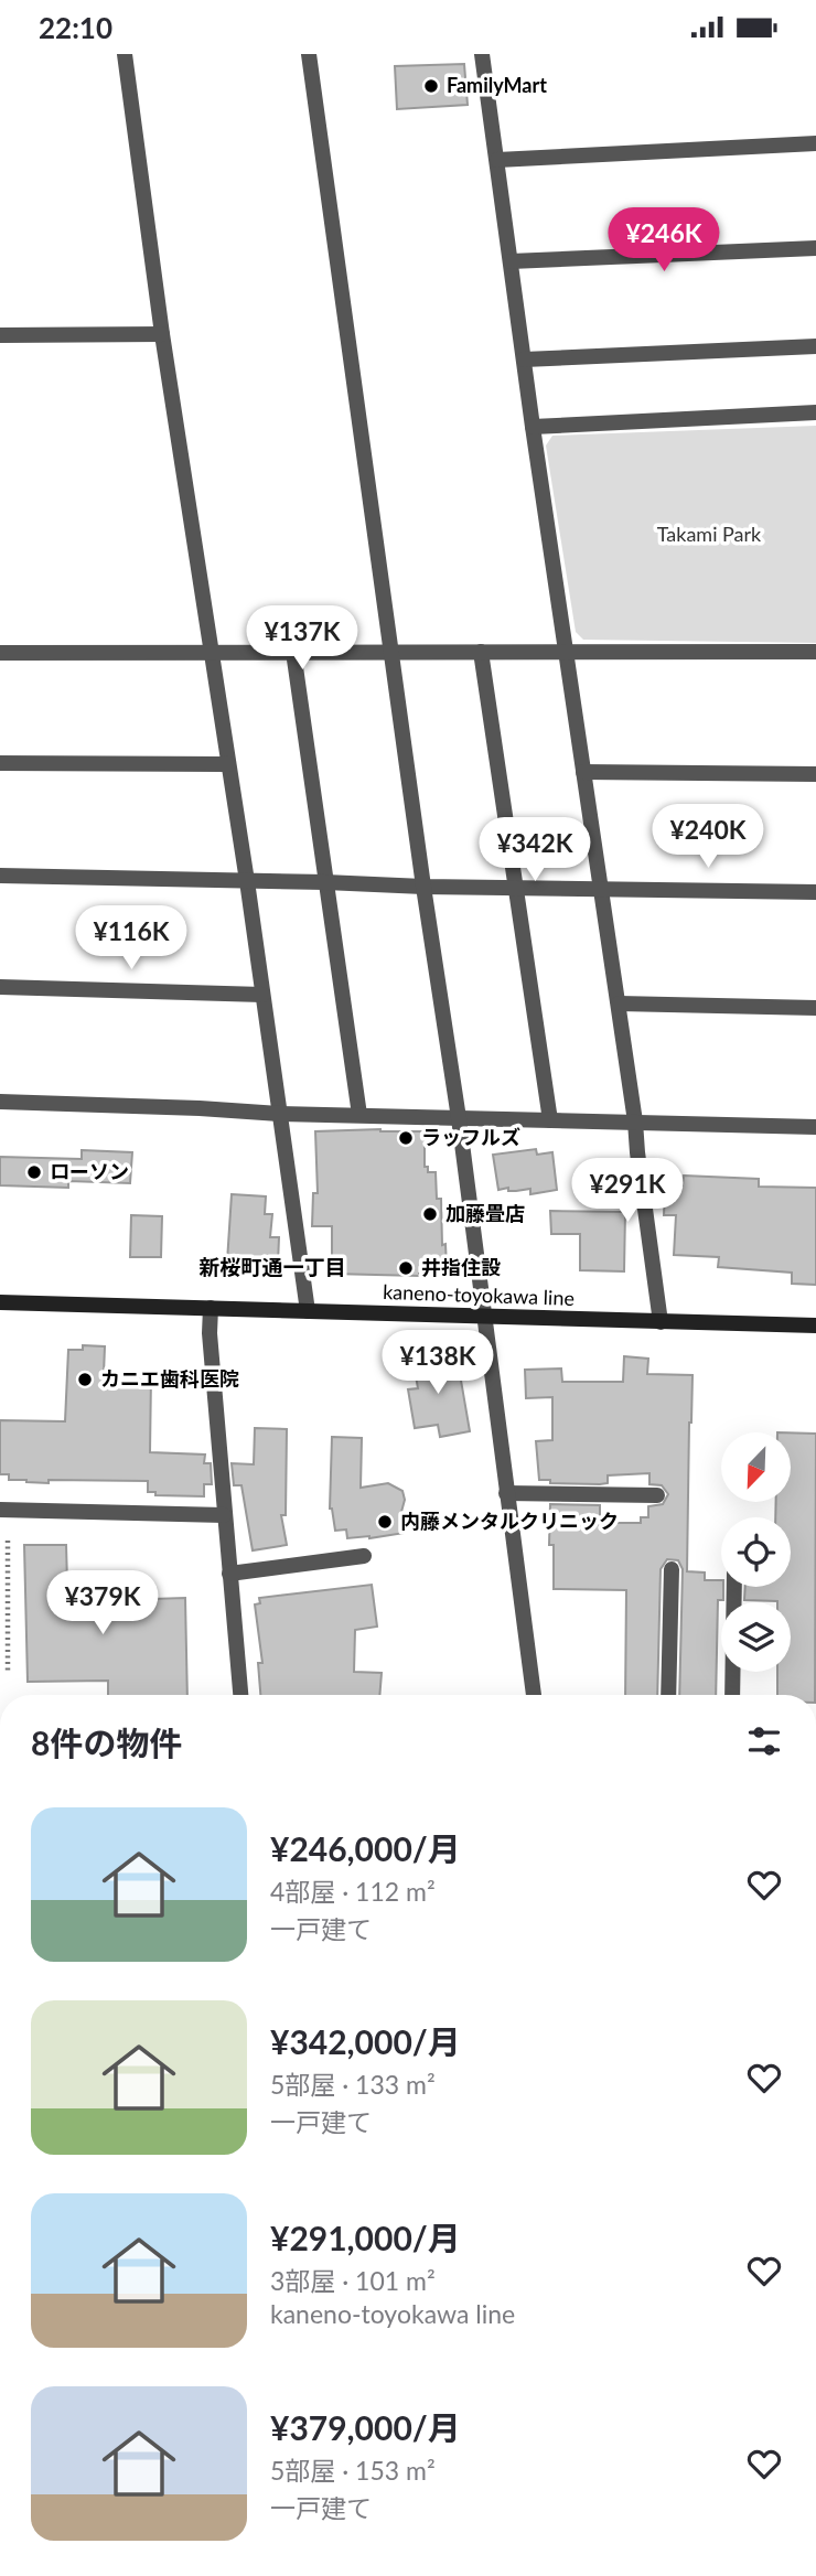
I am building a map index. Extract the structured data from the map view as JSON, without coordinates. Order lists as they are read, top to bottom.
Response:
{
  "streets": {
    "main road": ["kaneno-toyokawa line"]
  },
  "districts": ["新桜町通一丁目"],
  "parks": ["Takami Park"],
  "places": [
    "FamilyMart",
    "ラッフルズ",
    "ローソン",
    "加藤畳店",
    "井指住設",
    "カニエ歯科医院",
    "内藤メンタルクリニック"
  ],
  "north": "bottom left",
  "page": {
    "status": "22:10",
    "price": [
      "¥246K",
      "¥137K",
      "¥240K",
      "¥342K",
      "¥116K",
      "¥291K",
      "¥138K",
      "¥379K"
    ],
    "heading": "8件の物件",
    "list": [
      {
        "name": "¥246,000/月",
        "note": "4部屋 · 112 m² · 一戸建て"
      },
      {
        "name": "¥342,000/月",
        "note": "5部屋 · 133 m² · 一戸建て"
      },
      {
        "name": "¥291,000/月",
        "note": "3部屋 · 101 m² · kaneno-toyokawa line"
      },
      {
        "name": "¥379,000/月",
        "note": "5部屋 · 153 m² · 一戸建て"
      }
    ]
  }
}
